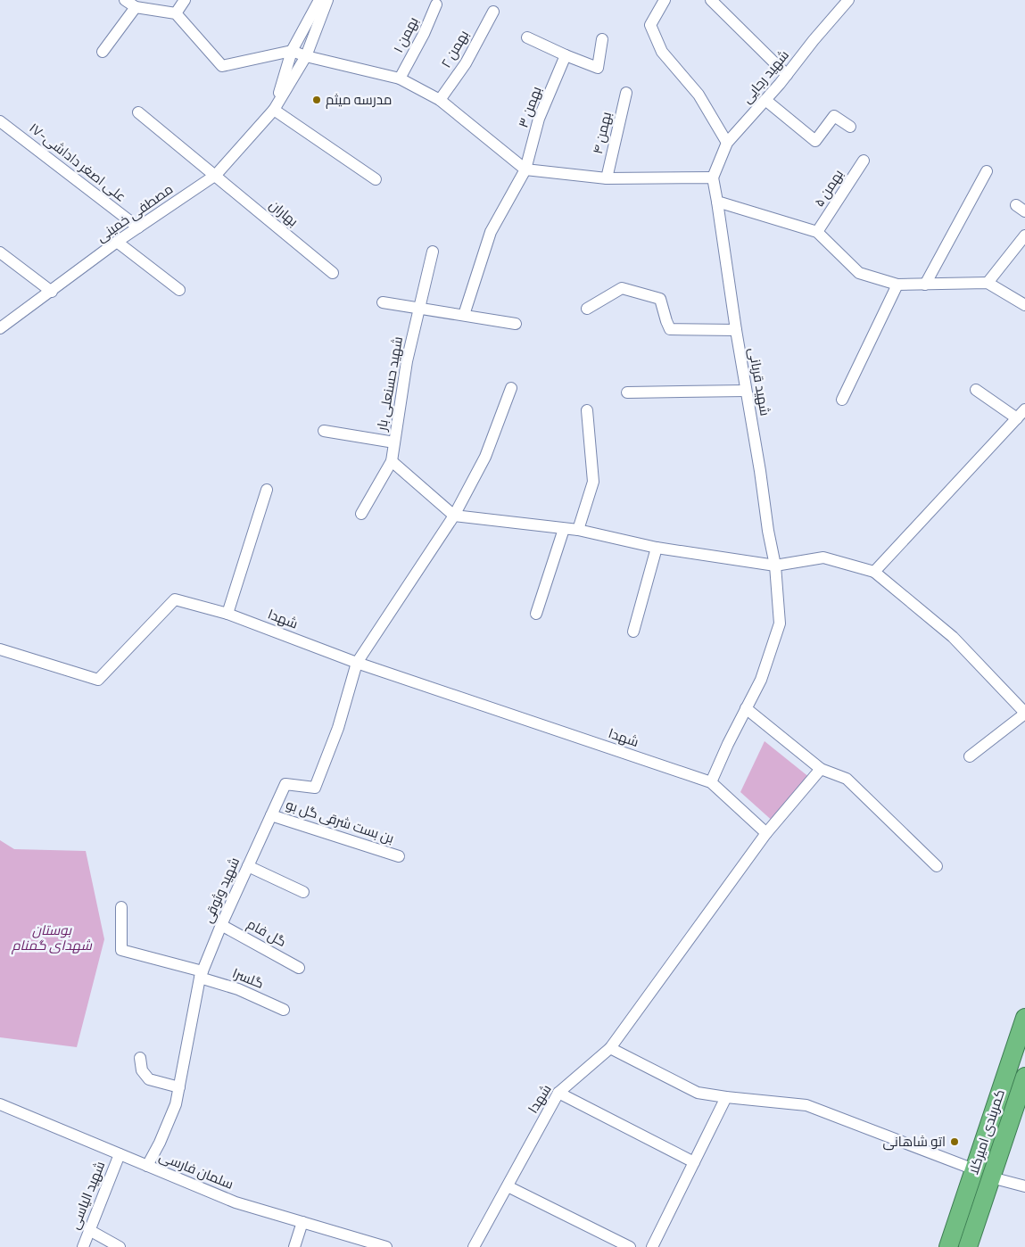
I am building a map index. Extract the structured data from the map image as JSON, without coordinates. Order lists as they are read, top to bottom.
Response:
{
  "streets": {
    "highway": ["کمربندی امیرکلا"],
    "street": [
      "بهمن ۱",
      "بهمن ۲",
      "شهید رجایی",
      "بهمن ۳",
      "بهمن ۴",
      "علی اصغر داداشی-۱۷",
      "بهمن ۵",
      "مصطفی خمینی",
      "بهاران",
      "شهید قربانی",
      "شهید حسنعلی بار",
      "شهدا",
      "بن بست شرقی گل بو",
      "شهید وثوقی",
      "گل فام",
      "گلسرا",
      "سلمان فارسی",
      "شهید الیاسی"
    ]
  },
  "crossings": [
    ["شهید رجایی", "شهید قربانی"],
    ["علی اصغر داداشی-۱۷", "مصطفی خمینی"],
    ["مصطفی خمینی", "بهاران"],
    ["شهید قربانی", "شهدا"],
    ["شهدا", "شهید وثوقی"],
    ["بن بست شرقی گل بو", "شهید وثوقی"],
    ["شهید وثوقی", "گل فام"],
    ["شهید وثوقی", "گلسرا"],
    ["شهید وثوقی", "سلمان فارسی"],
    ["سلمان فارسی", "شهید الیاسی"]
  ],
  "parks": ["بوستان شهدای گمنام"],
  "places": ["مدرسه میثم", "اتو شاهانی"]
}
